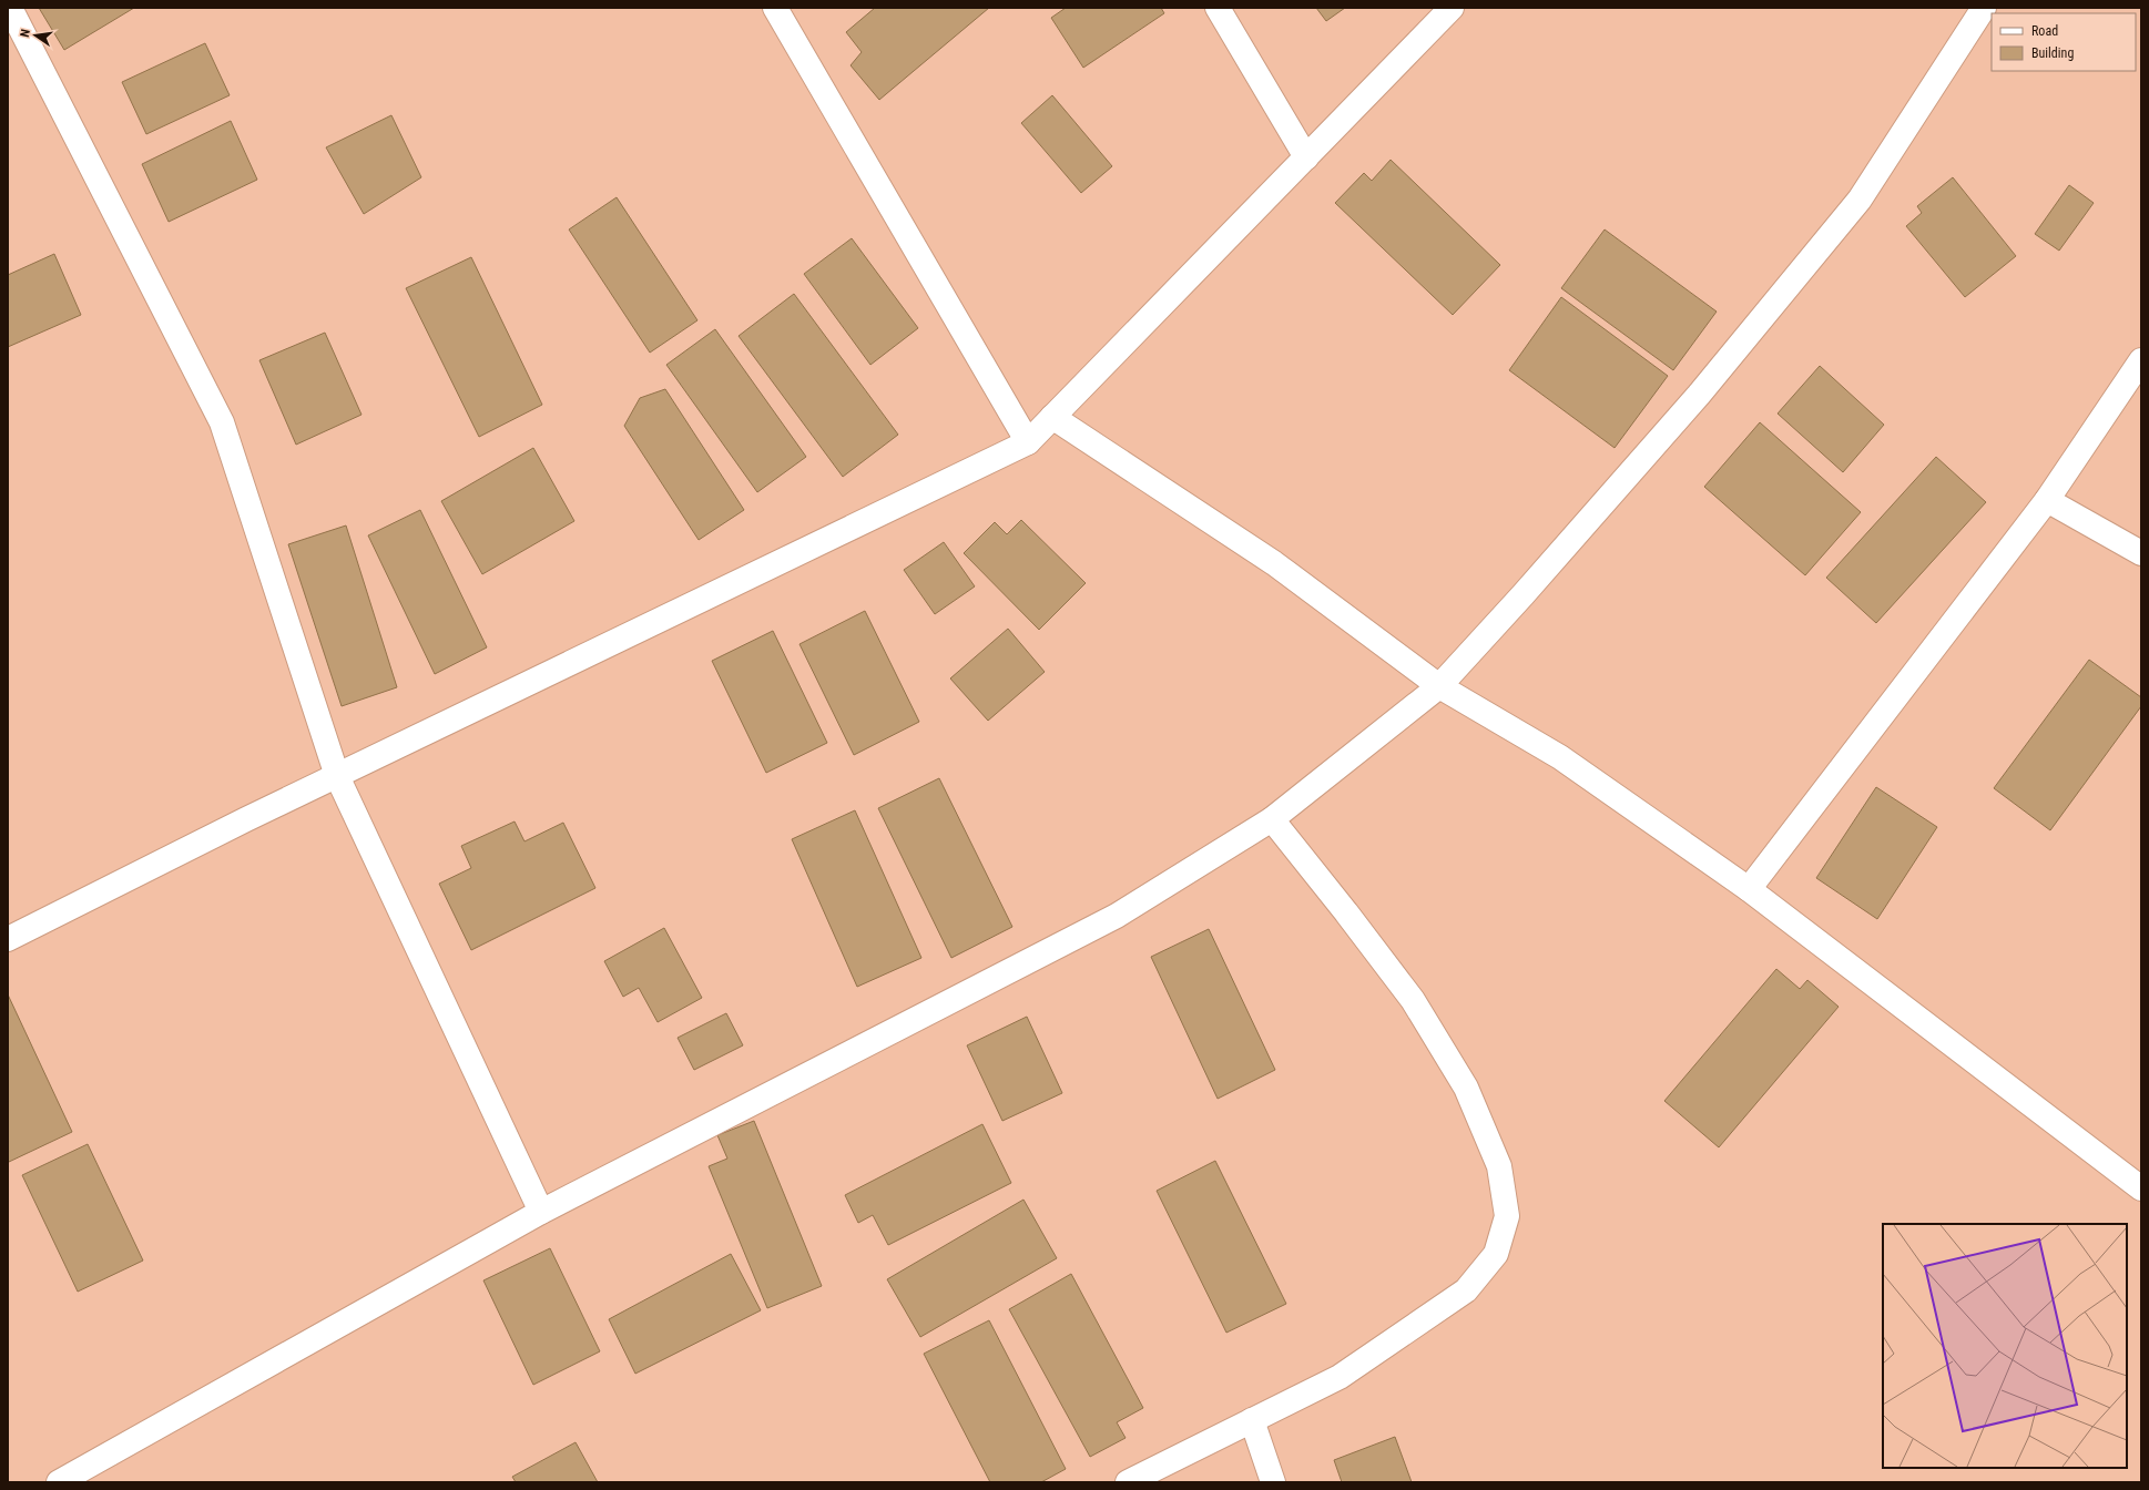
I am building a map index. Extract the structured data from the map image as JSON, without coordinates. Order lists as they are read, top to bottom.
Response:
{
  "legend": ["Road", "Building"],
  "north": "left"
}
